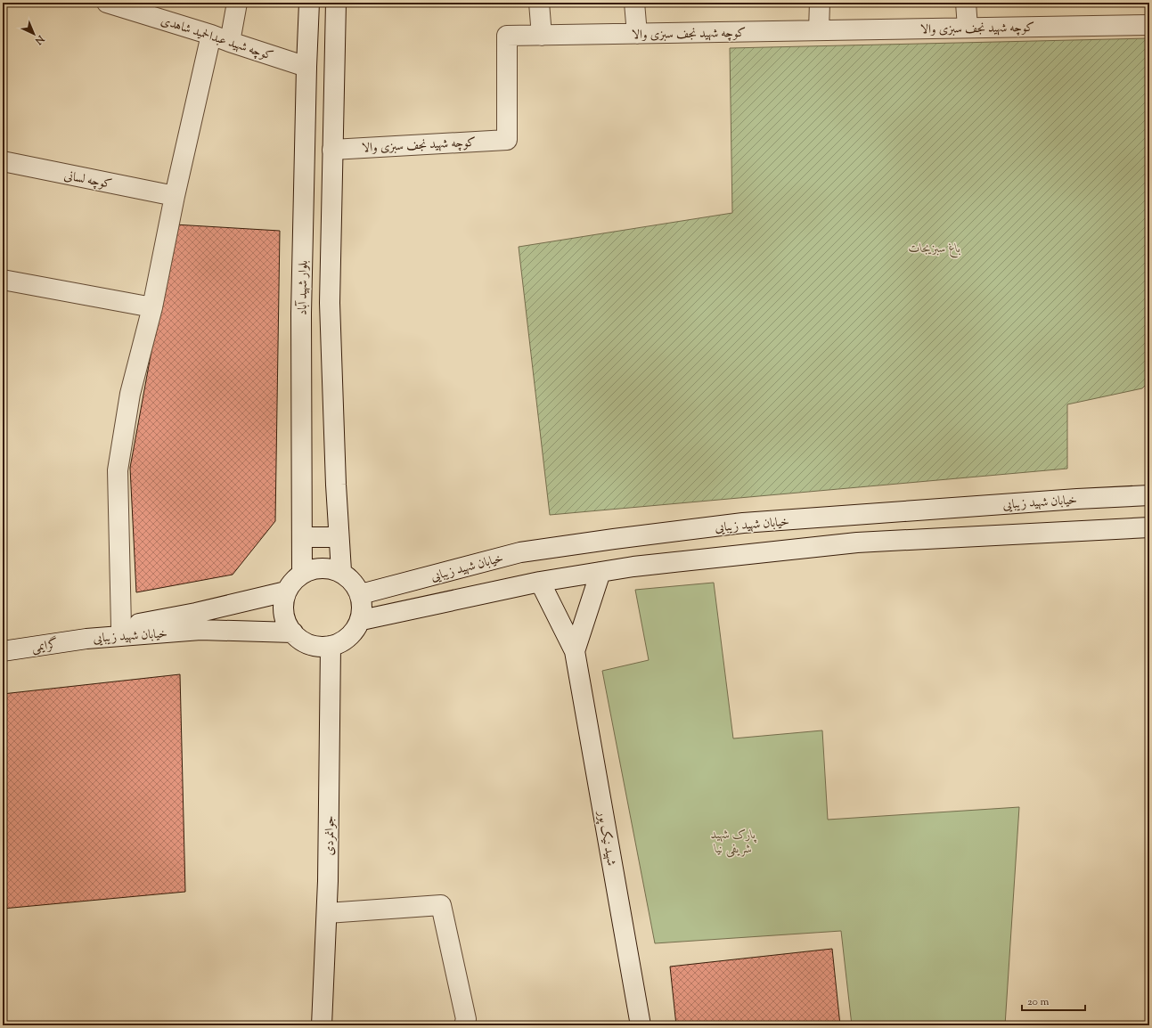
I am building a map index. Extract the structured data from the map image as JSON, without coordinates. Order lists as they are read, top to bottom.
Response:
{
  "streets": {
    "main road": [
      "کوچه شهید نجف سبزی والا",
      "کوچه شهید عبدالحمید شاهدی",
      "کوچه لسانی",
      "بلوار شهید آباد",
      "خیابان شهید زیبایی",
      "گرایمی",
      "جوانمردی",
      "شهید نیک پور"
    ]
  },
  "crossings": [
    ["کوچه شهید عبدالحمید شاهدی", "بلوار شهید آباد"],
    ["بلوار شهید آباد", "خیابان شهید زیبایی"],
    ["بلوار شهید آباد", "جوانمردی"],
    ["خیابان شهید زیبایی", "گرایمی"],
    ["خیابان شهید زیبایی", "جوانمردی"]
  ],
  "parks": ["باغ سبزیجات", "پارک شهید شریفی نیا"],
  "scale_bar": "20 m",
  "north": "bottom right"
}
